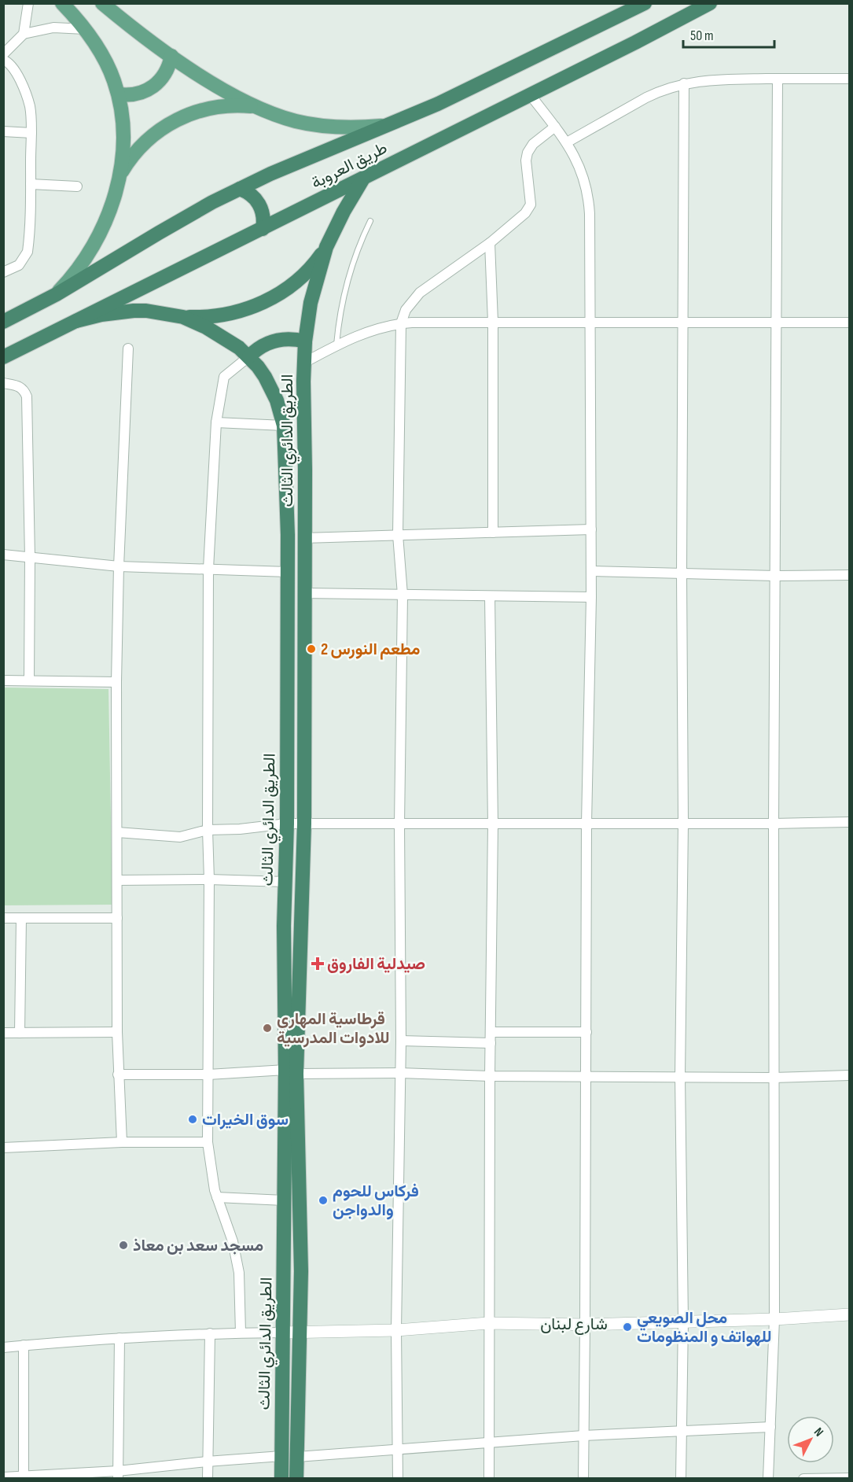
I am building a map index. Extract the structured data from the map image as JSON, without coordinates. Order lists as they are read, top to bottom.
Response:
{
  "streets": {
    "highway": ["طريق العروبة", "الطريق الدائري الثالث"],
    "street": ["شارع لبنان"]
  },
  "crossings": [
    ["طريق العروبة", "الطريق الدائري الثالث"],
    ["الطريق الدائري الثالث", "شارع لبنان"]
  ],
  "places": {
    "other": [
      "مطعم النورس 2",
      "قرطاسية المهاري للادوات المدرسية",
      "سوق الخيرات",
      "فركاس للحوم والدواجن",
      "مسجد سعد بن معاذ",
      "محل الصويعي للهواتف و المنظومات"
    ],
    "health": ["صيدلية الفاروق"]
  },
  "scale_bar": "50 m",
  "north": "top right"
}
